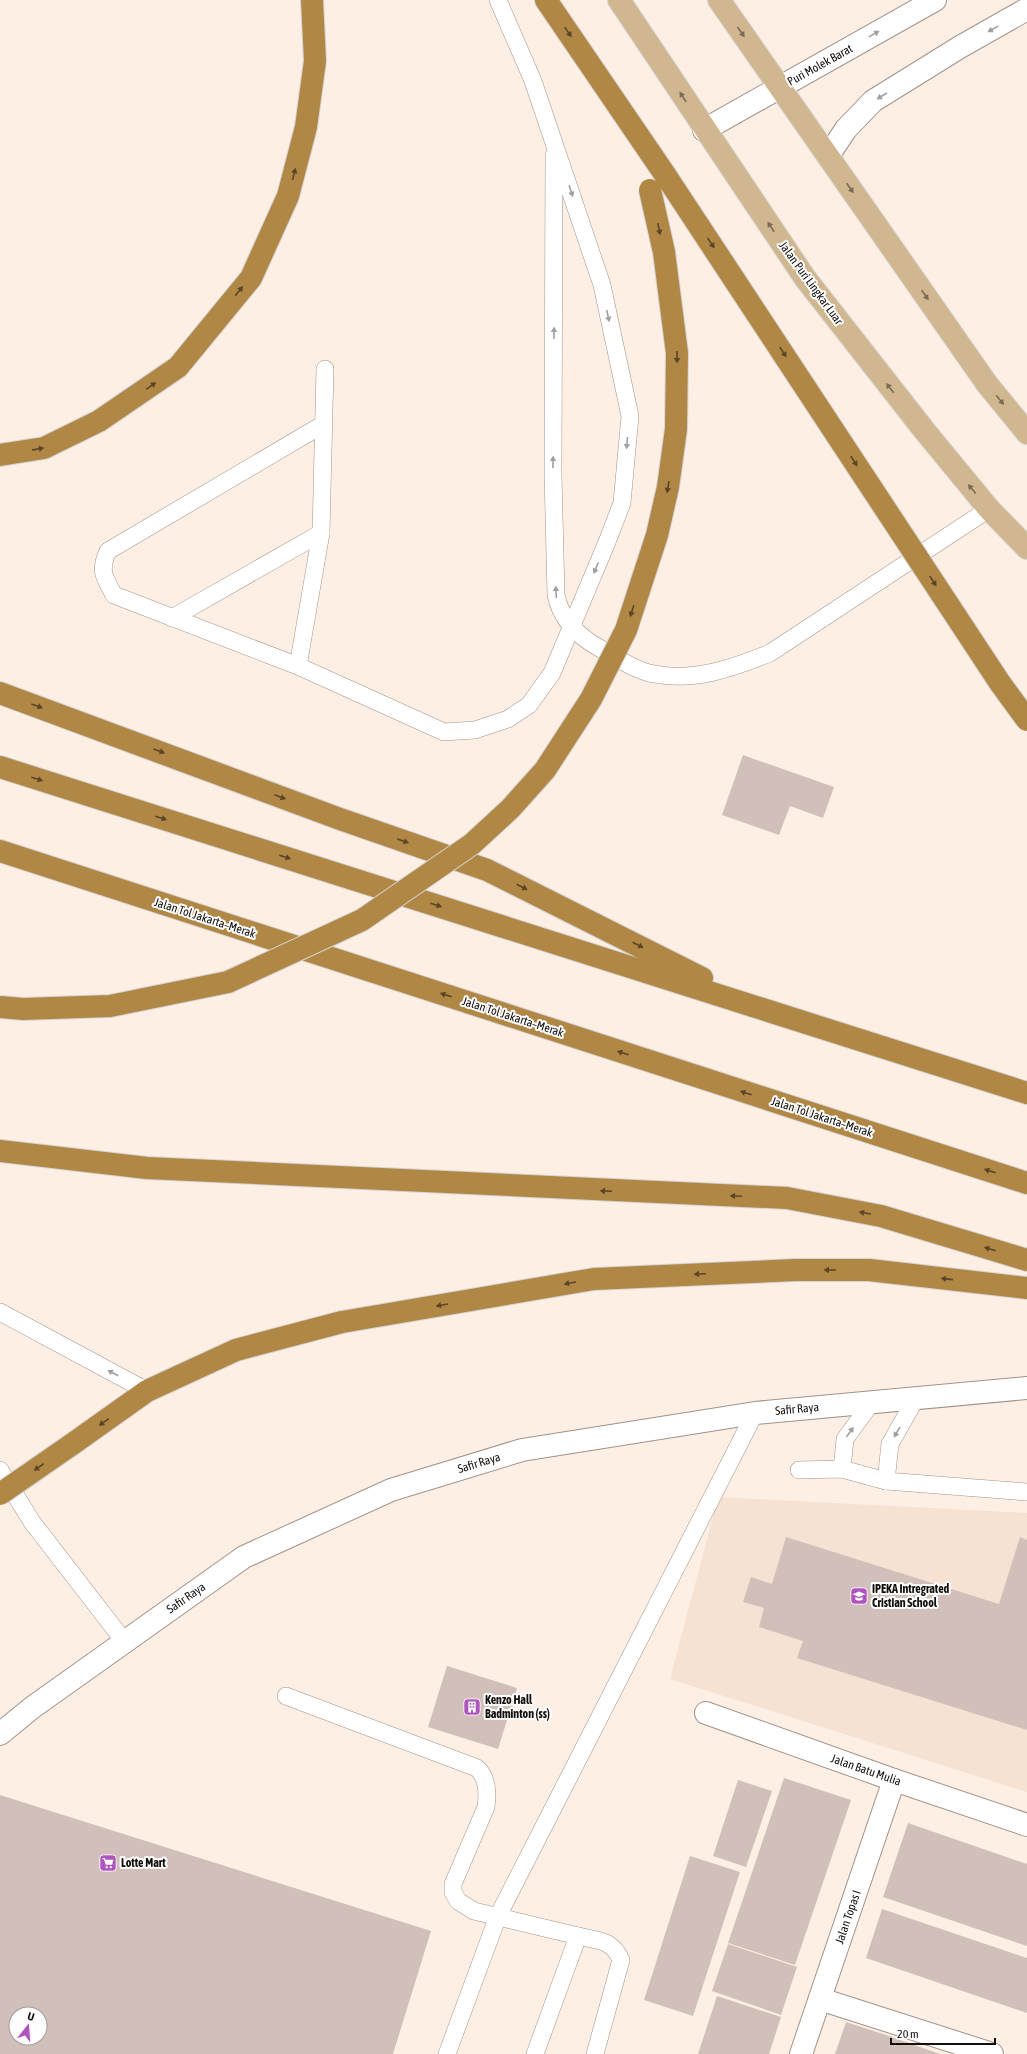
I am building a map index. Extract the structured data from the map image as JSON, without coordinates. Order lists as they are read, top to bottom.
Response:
{
  "streets": {
    "highway": ["Jalan Tol Jakarta–Merak"],
    "main road": ["Jalan Puri Lingkar Luar"],
    "street": [
      "Puri Molek Barat",
      "Safir Raya",
      "Jalan Batu Mulia",
      "Jalan Topas I"
    ]
  },
  "crossings": [
    ["Puri Molek Barat", "Jalan Puri Lingkar Luar"],
    ["Jalan Batu Mulia", "Jalan Topas I"]
  ],
  "places": {
    "school or university": ["IPEKA Intregrated Cristian School"],
    "building": ["Kenzo Hall Badminton (ss)"],
    "supermarket": ["Lotte Mart"]
  },
  "scale_bar": "20 m",
  "north": "top"
}
